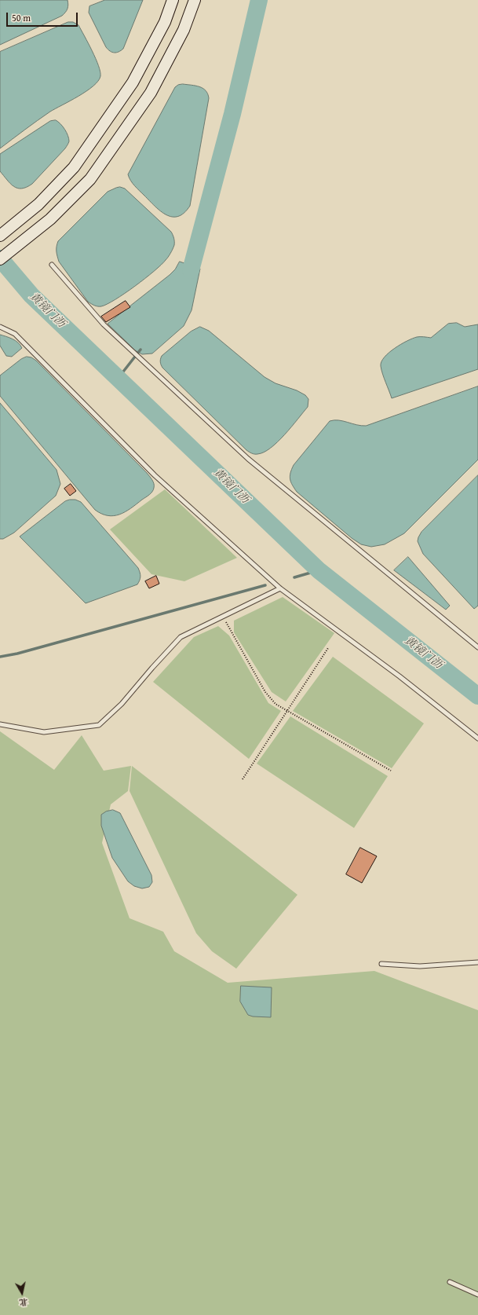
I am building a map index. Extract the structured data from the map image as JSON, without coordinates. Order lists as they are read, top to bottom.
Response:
{
  "water": ["黄镜门沥"],
  "scale_bar": "50 m",
  "north": "bottom"
}
